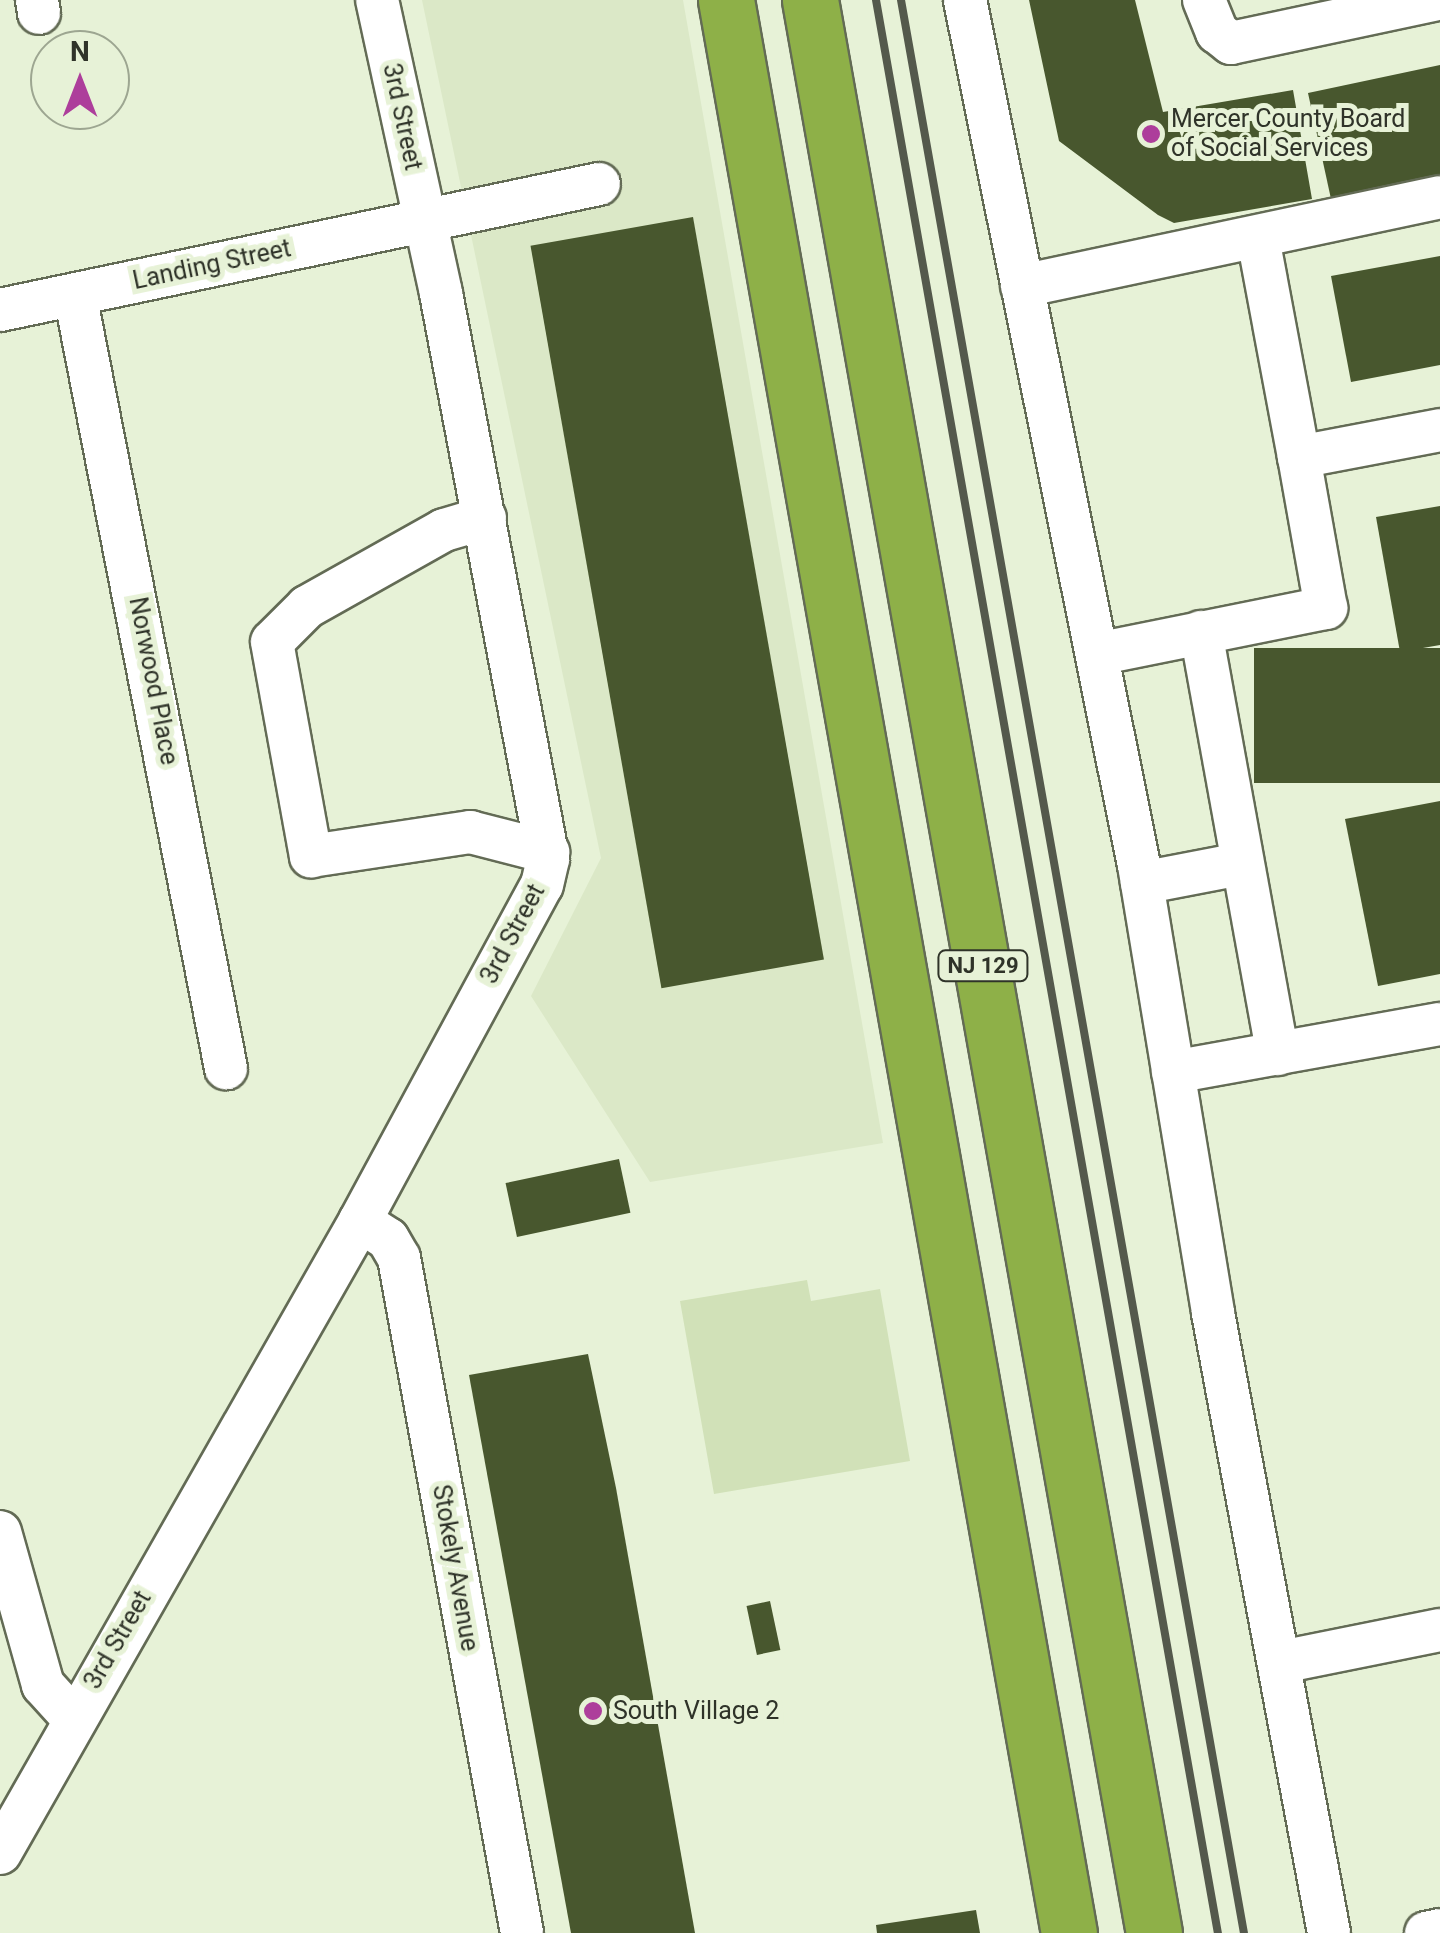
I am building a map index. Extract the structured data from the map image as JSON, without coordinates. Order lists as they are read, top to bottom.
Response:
{
  "streets": {
    "highway": ["NJ 129"],
    "street": [
      "3rd Street",
      "Landing Street",
      "Norwood Place",
      "Stokely Avenue"
    ]
  },
  "crossings": [
    ["3rd Street", "Landing Street"],
    ["3rd Street", "Stokely Avenue"],
    ["Landing Street", "Norwood Place"]
  ],
  "places": ["Mercer County Board of Social Services", "South Village 2"],
  "north": "top"
}
